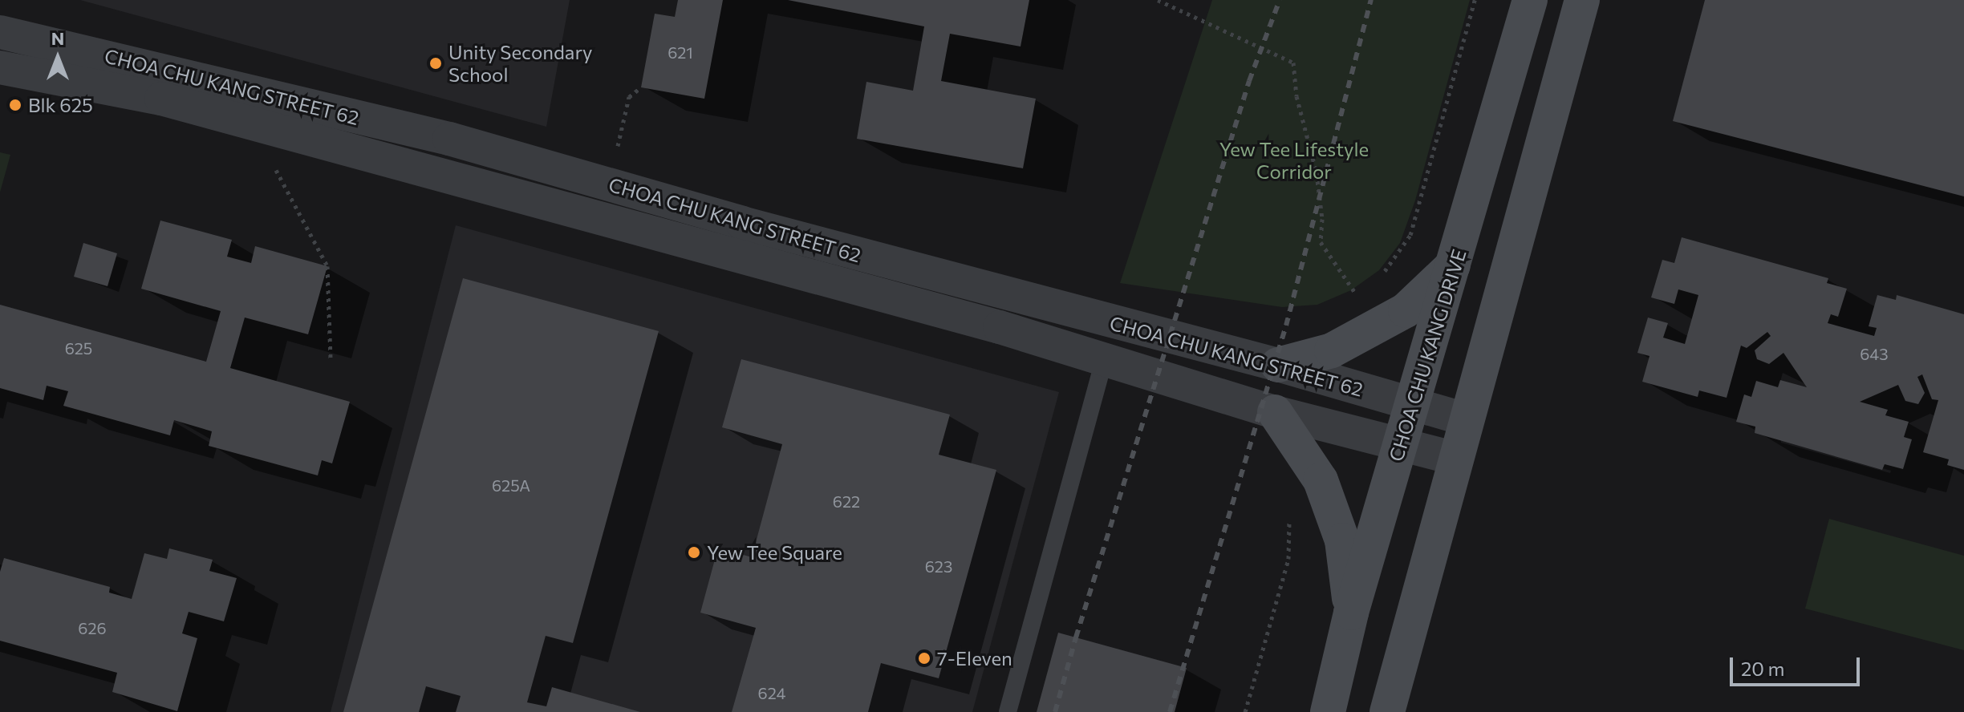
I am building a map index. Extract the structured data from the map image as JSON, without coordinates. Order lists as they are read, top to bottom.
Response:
{
  "streets": {
    "main road": ["CHOA CHU KANG DRIVE"],
    "street": ["CHOA CHU KANG STREET 62"]
  },
  "crossings": [
    ["CHOA CHU KANG STREET 62", "CHOA CHU KANG DRIVE"]
  ],
  "parks": ["Yew Tee Lifestyle Corridor"],
  "places": [
    "Unity Secondary School",
    "Blk 625",
    "Yew Tee Square",
    "7-Eleven"
  ],
  "house_numbers": [
    "621",
    "625",
    "643",
    "625A",
    "622",
    "623",
    "626",
    "624"
  ],
  "scale_bar": "20 m",
  "north": "top"
}
